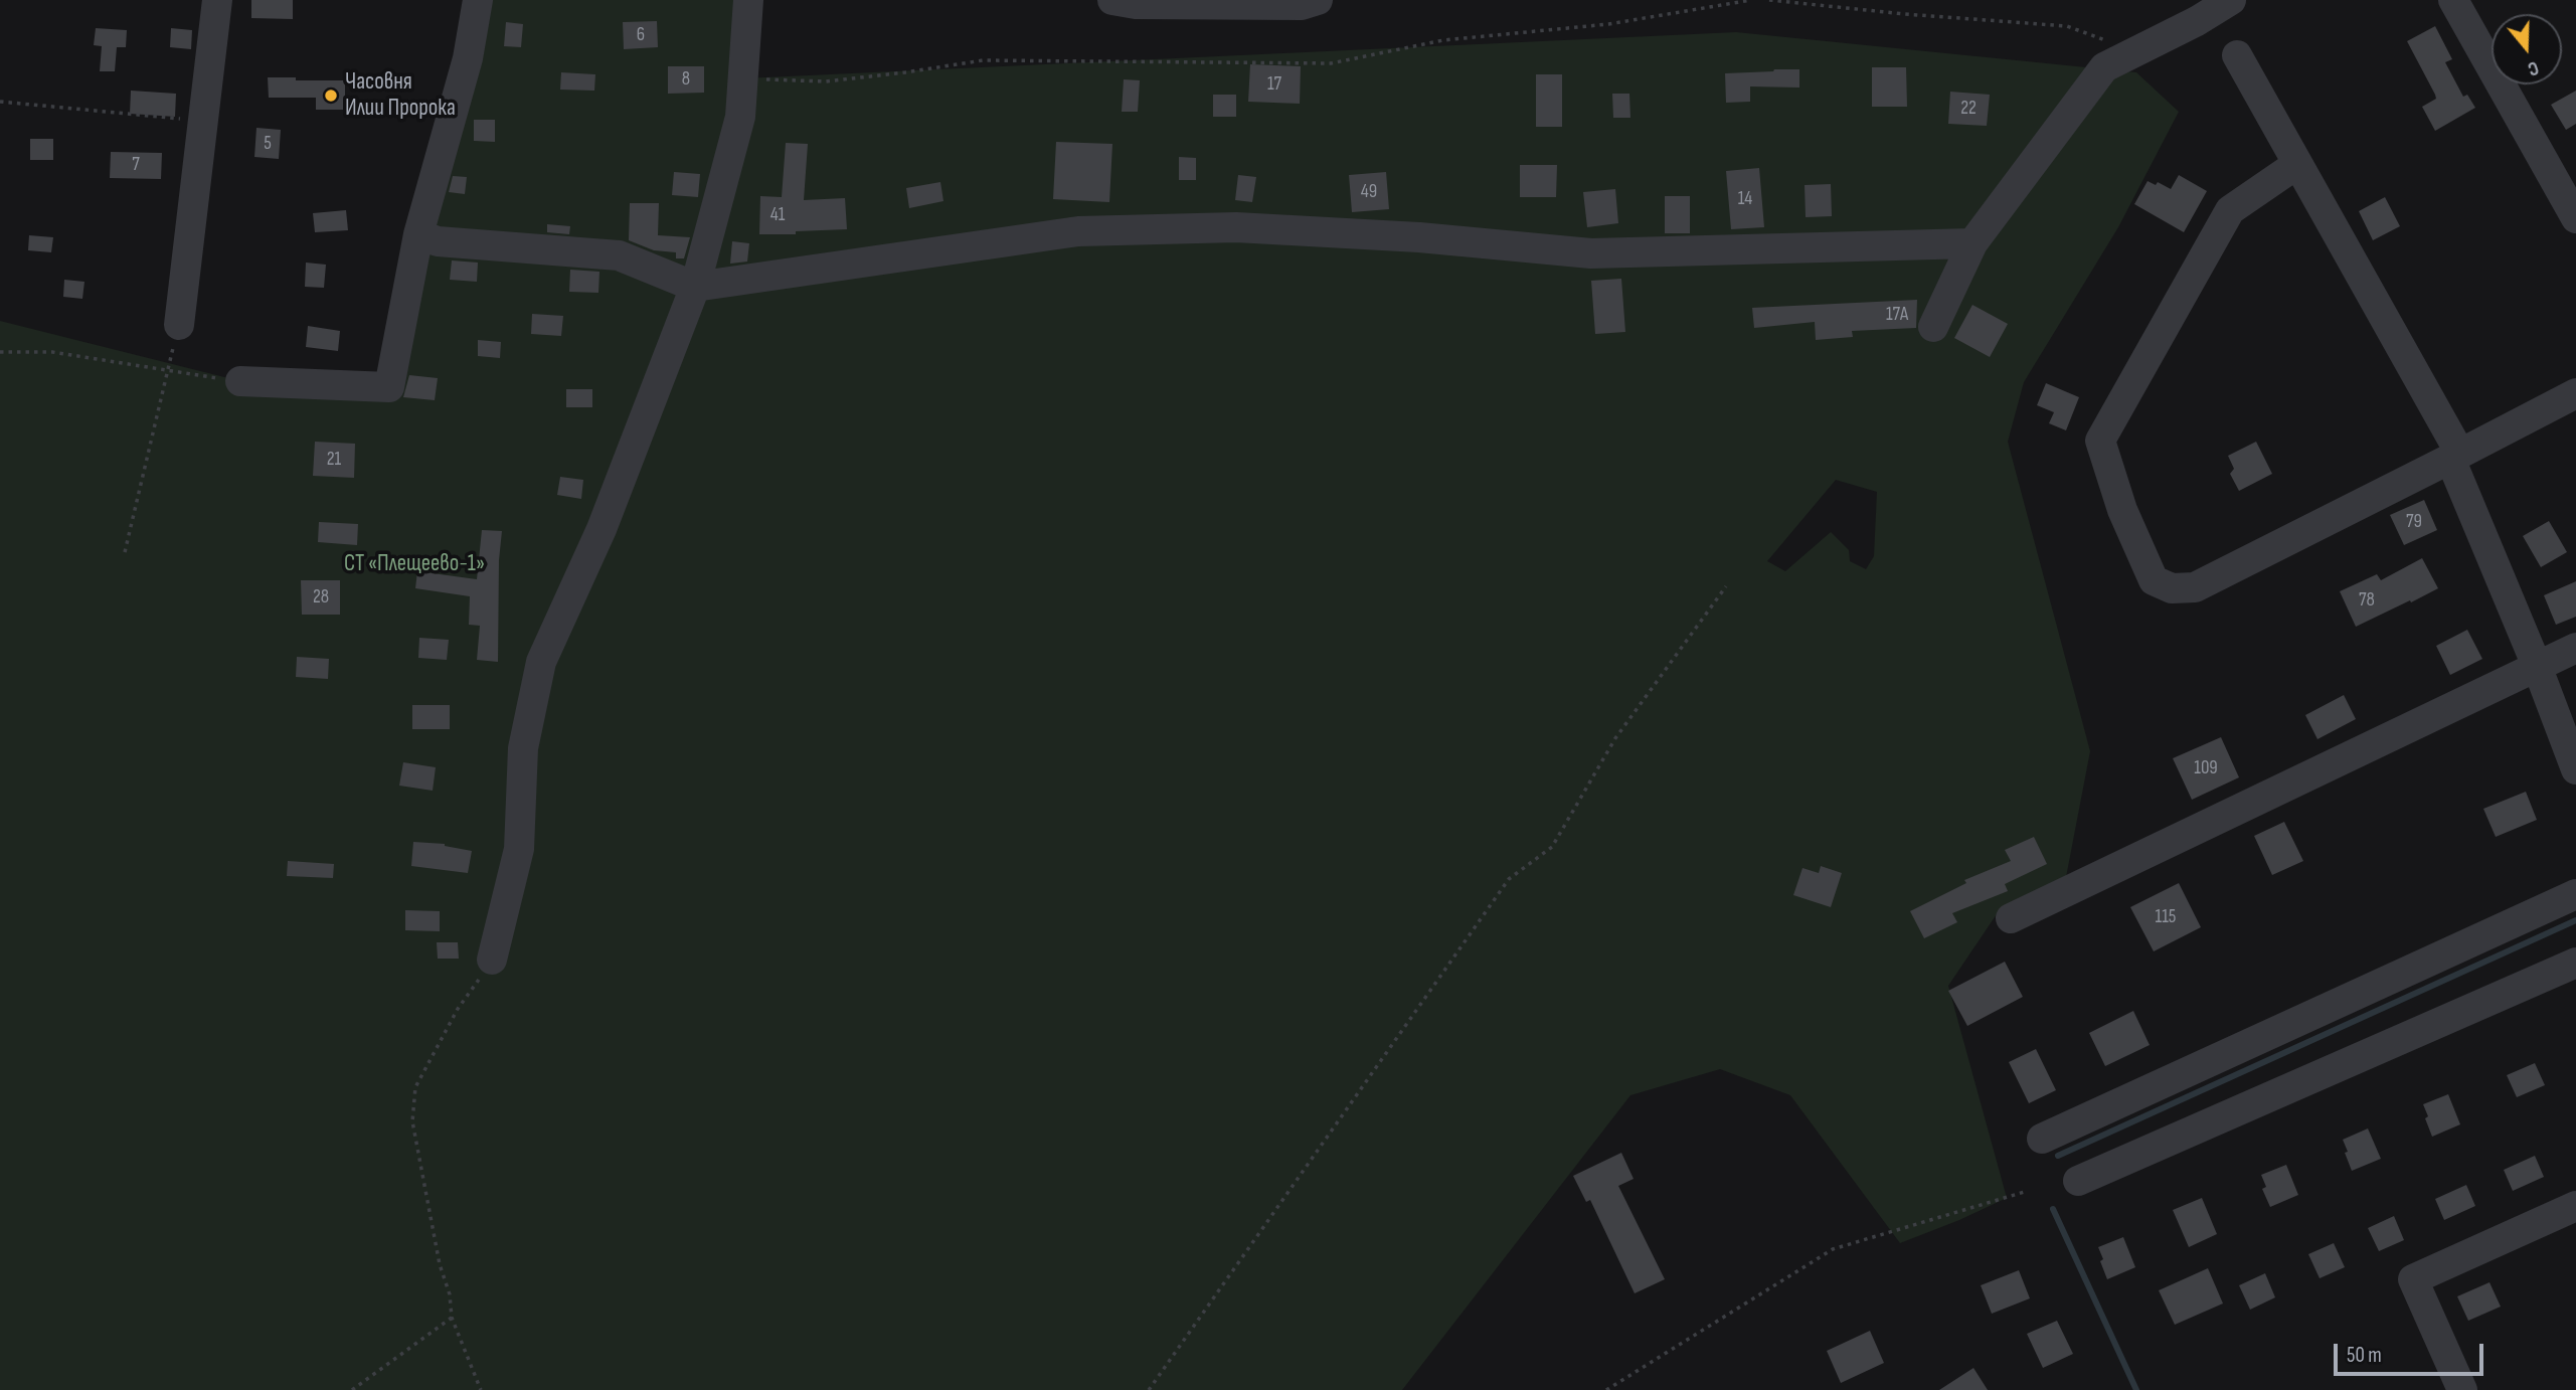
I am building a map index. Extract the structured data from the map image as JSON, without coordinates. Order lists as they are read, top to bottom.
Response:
{
  "parks": ["СТ «Плещеево-1»"],
  "places": ["Часовня Илии Пророка"],
  "house_numbers": [
    "6",
    "8",
    "17",
    "22",
    "5",
    "7",
    "49",
    "14",
    "41",
    "17А",
    "21",
    "79",
    "28",
    "78",
    "109",
    "115"
  ],
  "scale_bar": "50 m",
  "north": "bottom"
}
